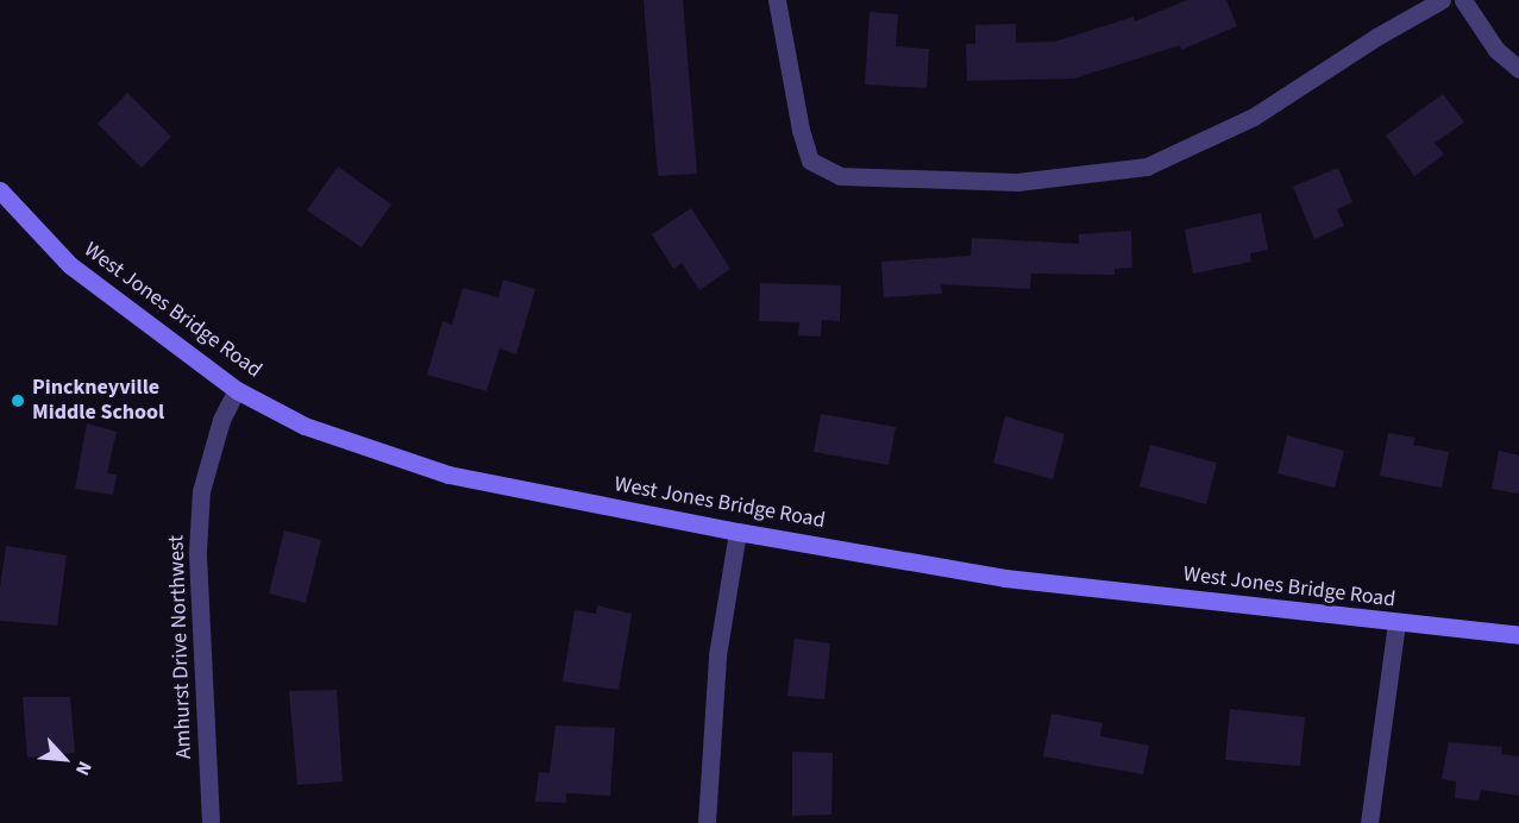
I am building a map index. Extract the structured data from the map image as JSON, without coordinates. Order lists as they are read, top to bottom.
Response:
{
  "streets": {
    "street": ["West Jones Bridge Road", "Amhurst Drive Northwest"]
  },
  "crossings": [
    ["West Jones Bridge Road", "Amhurst Drive Northwest"]
  ],
  "places": ["Pinckneyville Middle School"],
  "north": "bottom right"
}
